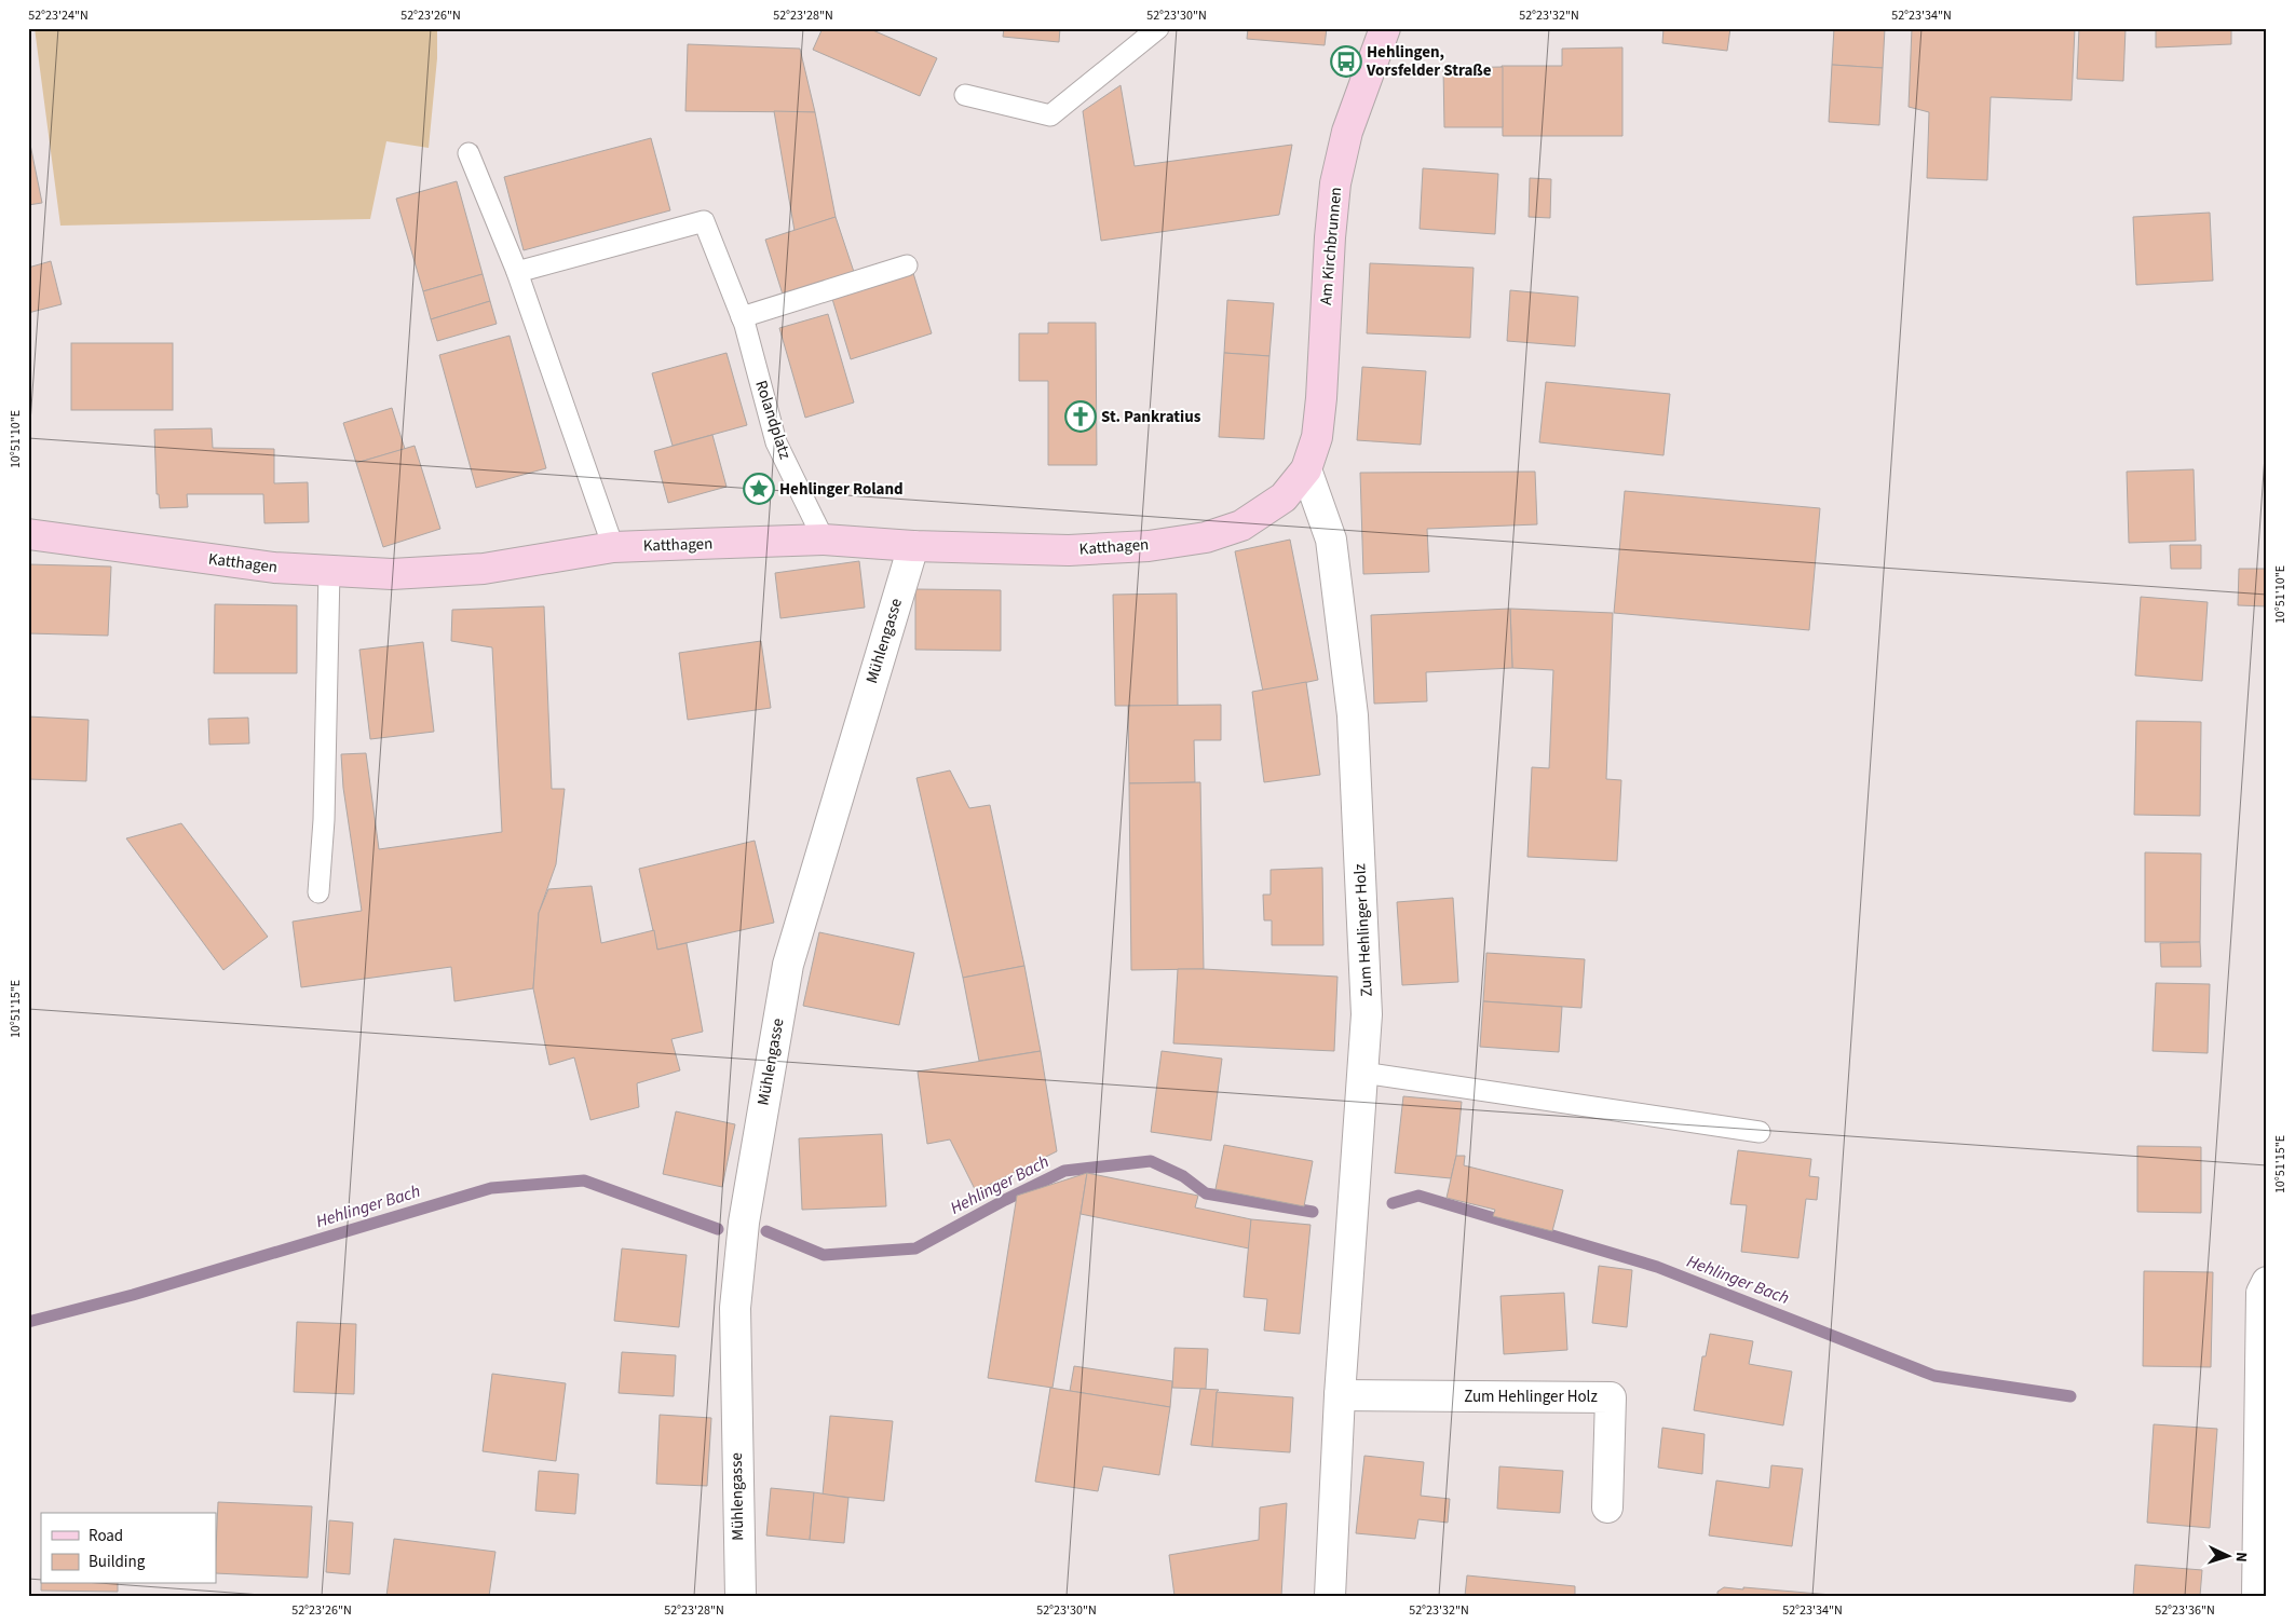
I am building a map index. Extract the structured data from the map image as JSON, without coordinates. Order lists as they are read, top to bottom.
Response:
{
  "streets": {
    "main road": ["Am Kirchbrunnen", "Katthagen"],
    "street": ["Mühlengasse", "Zum Hehlinger Holz"],
    "lane": ["Rolandplatz"]
  },
  "crossings": [
    ["Am Kirchbrunnen", "Katthagen"],
    ["Am Kirchbrunnen", "Zum Hehlinger Holz"],
    ["Rolandplatz", "Katthagen"],
    ["Katthagen", "Mühlengasse"],
    ["Katthagen", "Zum Hehlinger Holz"]
  ],
  "water": ["Hehlinger Bach"],
  "places": {
    "bus stop": ["Hehlingen, Vorsfelder Straße"],
    "church": ["St. Pankratius"],
    "place": ["Hehlinger Roland"]
  },
  "legend": ["Road", "Building"],
  "north": "right",
  "coordinates": [
    "52°23'24\"N",
    "52°23'26\"N",
    "52°23'28\"N",
    "52°23'30\"N",
    "52°23'32\"N",
    "52°23'34\"N",
    "10°51'10\"E",
    "10°51'15\"E",
    "52°23'36\"N"
  ]
}
